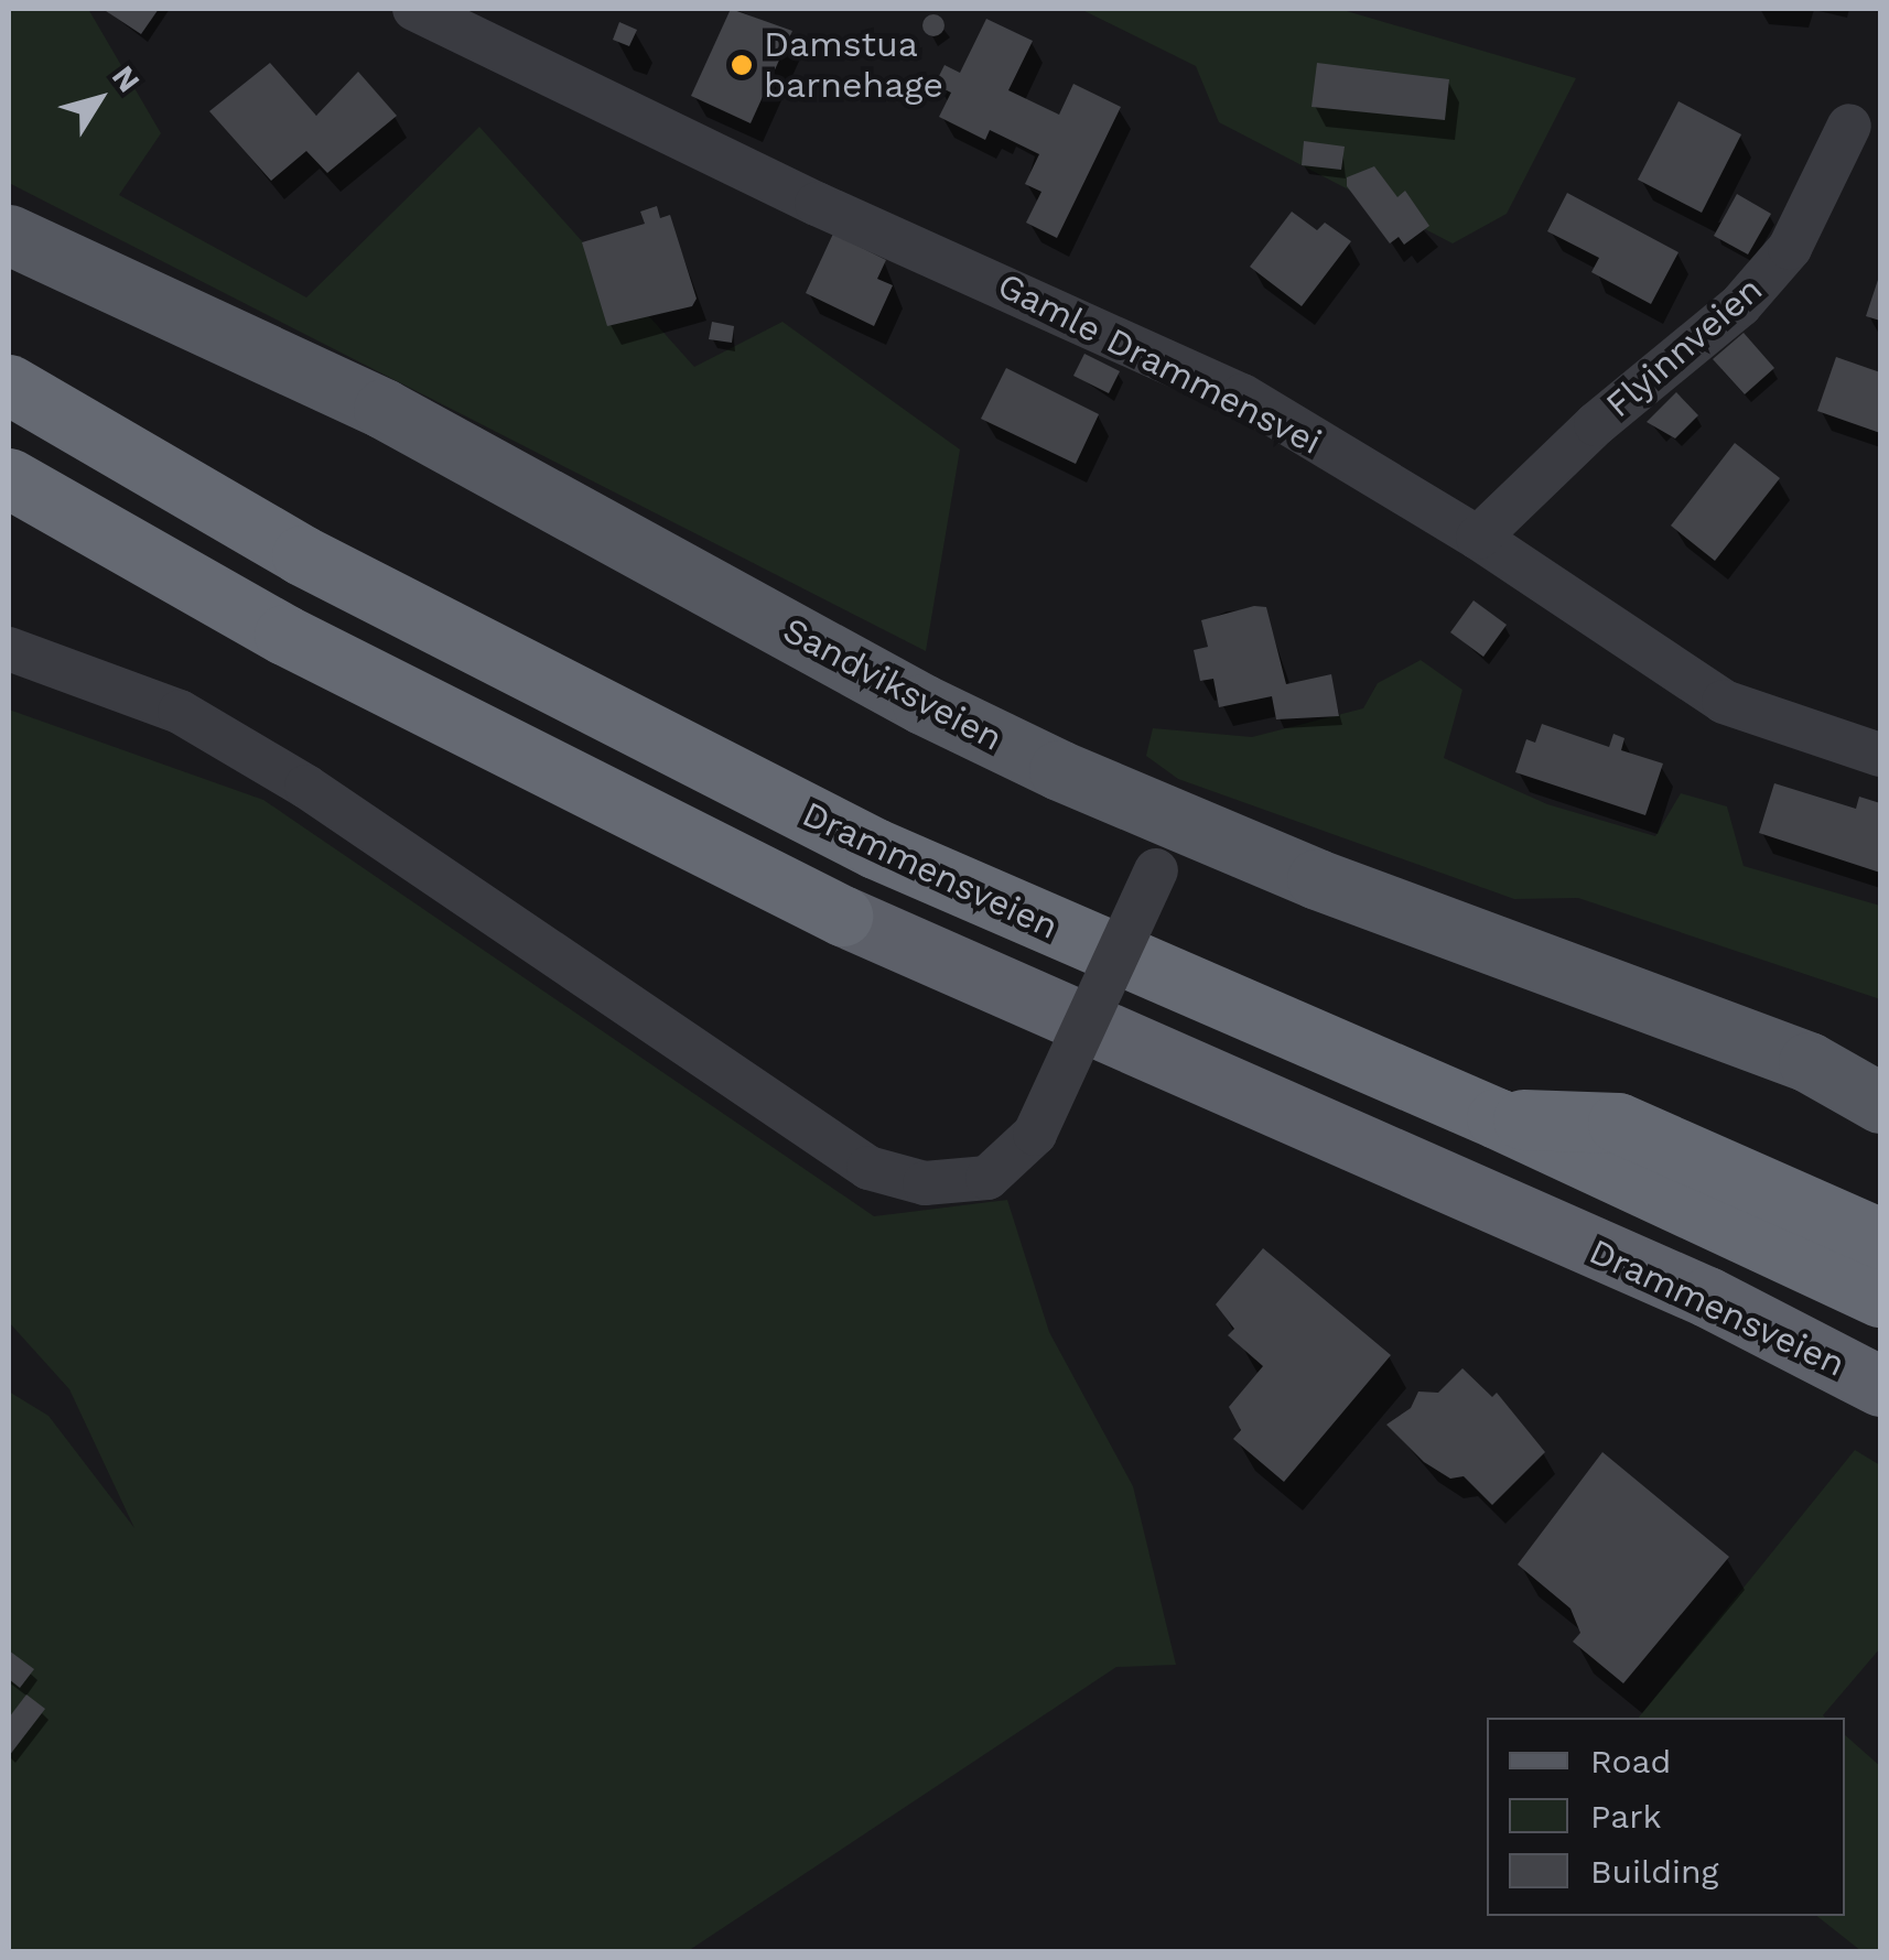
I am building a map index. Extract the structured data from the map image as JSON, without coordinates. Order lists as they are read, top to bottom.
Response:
{
  "streets": {
    "highway": ["Drammensveien"],
    "main road": ["Sandviksveien"],
    "street": ["Flyinnveien", "Gamle Drammensvei"]
  },
  "crossings": [
    ["Flyinnveien", "Gamle Drammensvei"]
  ],
  "places": ["Damstua barnehage"],
  "legend": ["Road", "Park", "Building"],
  "north": "top right"
}
